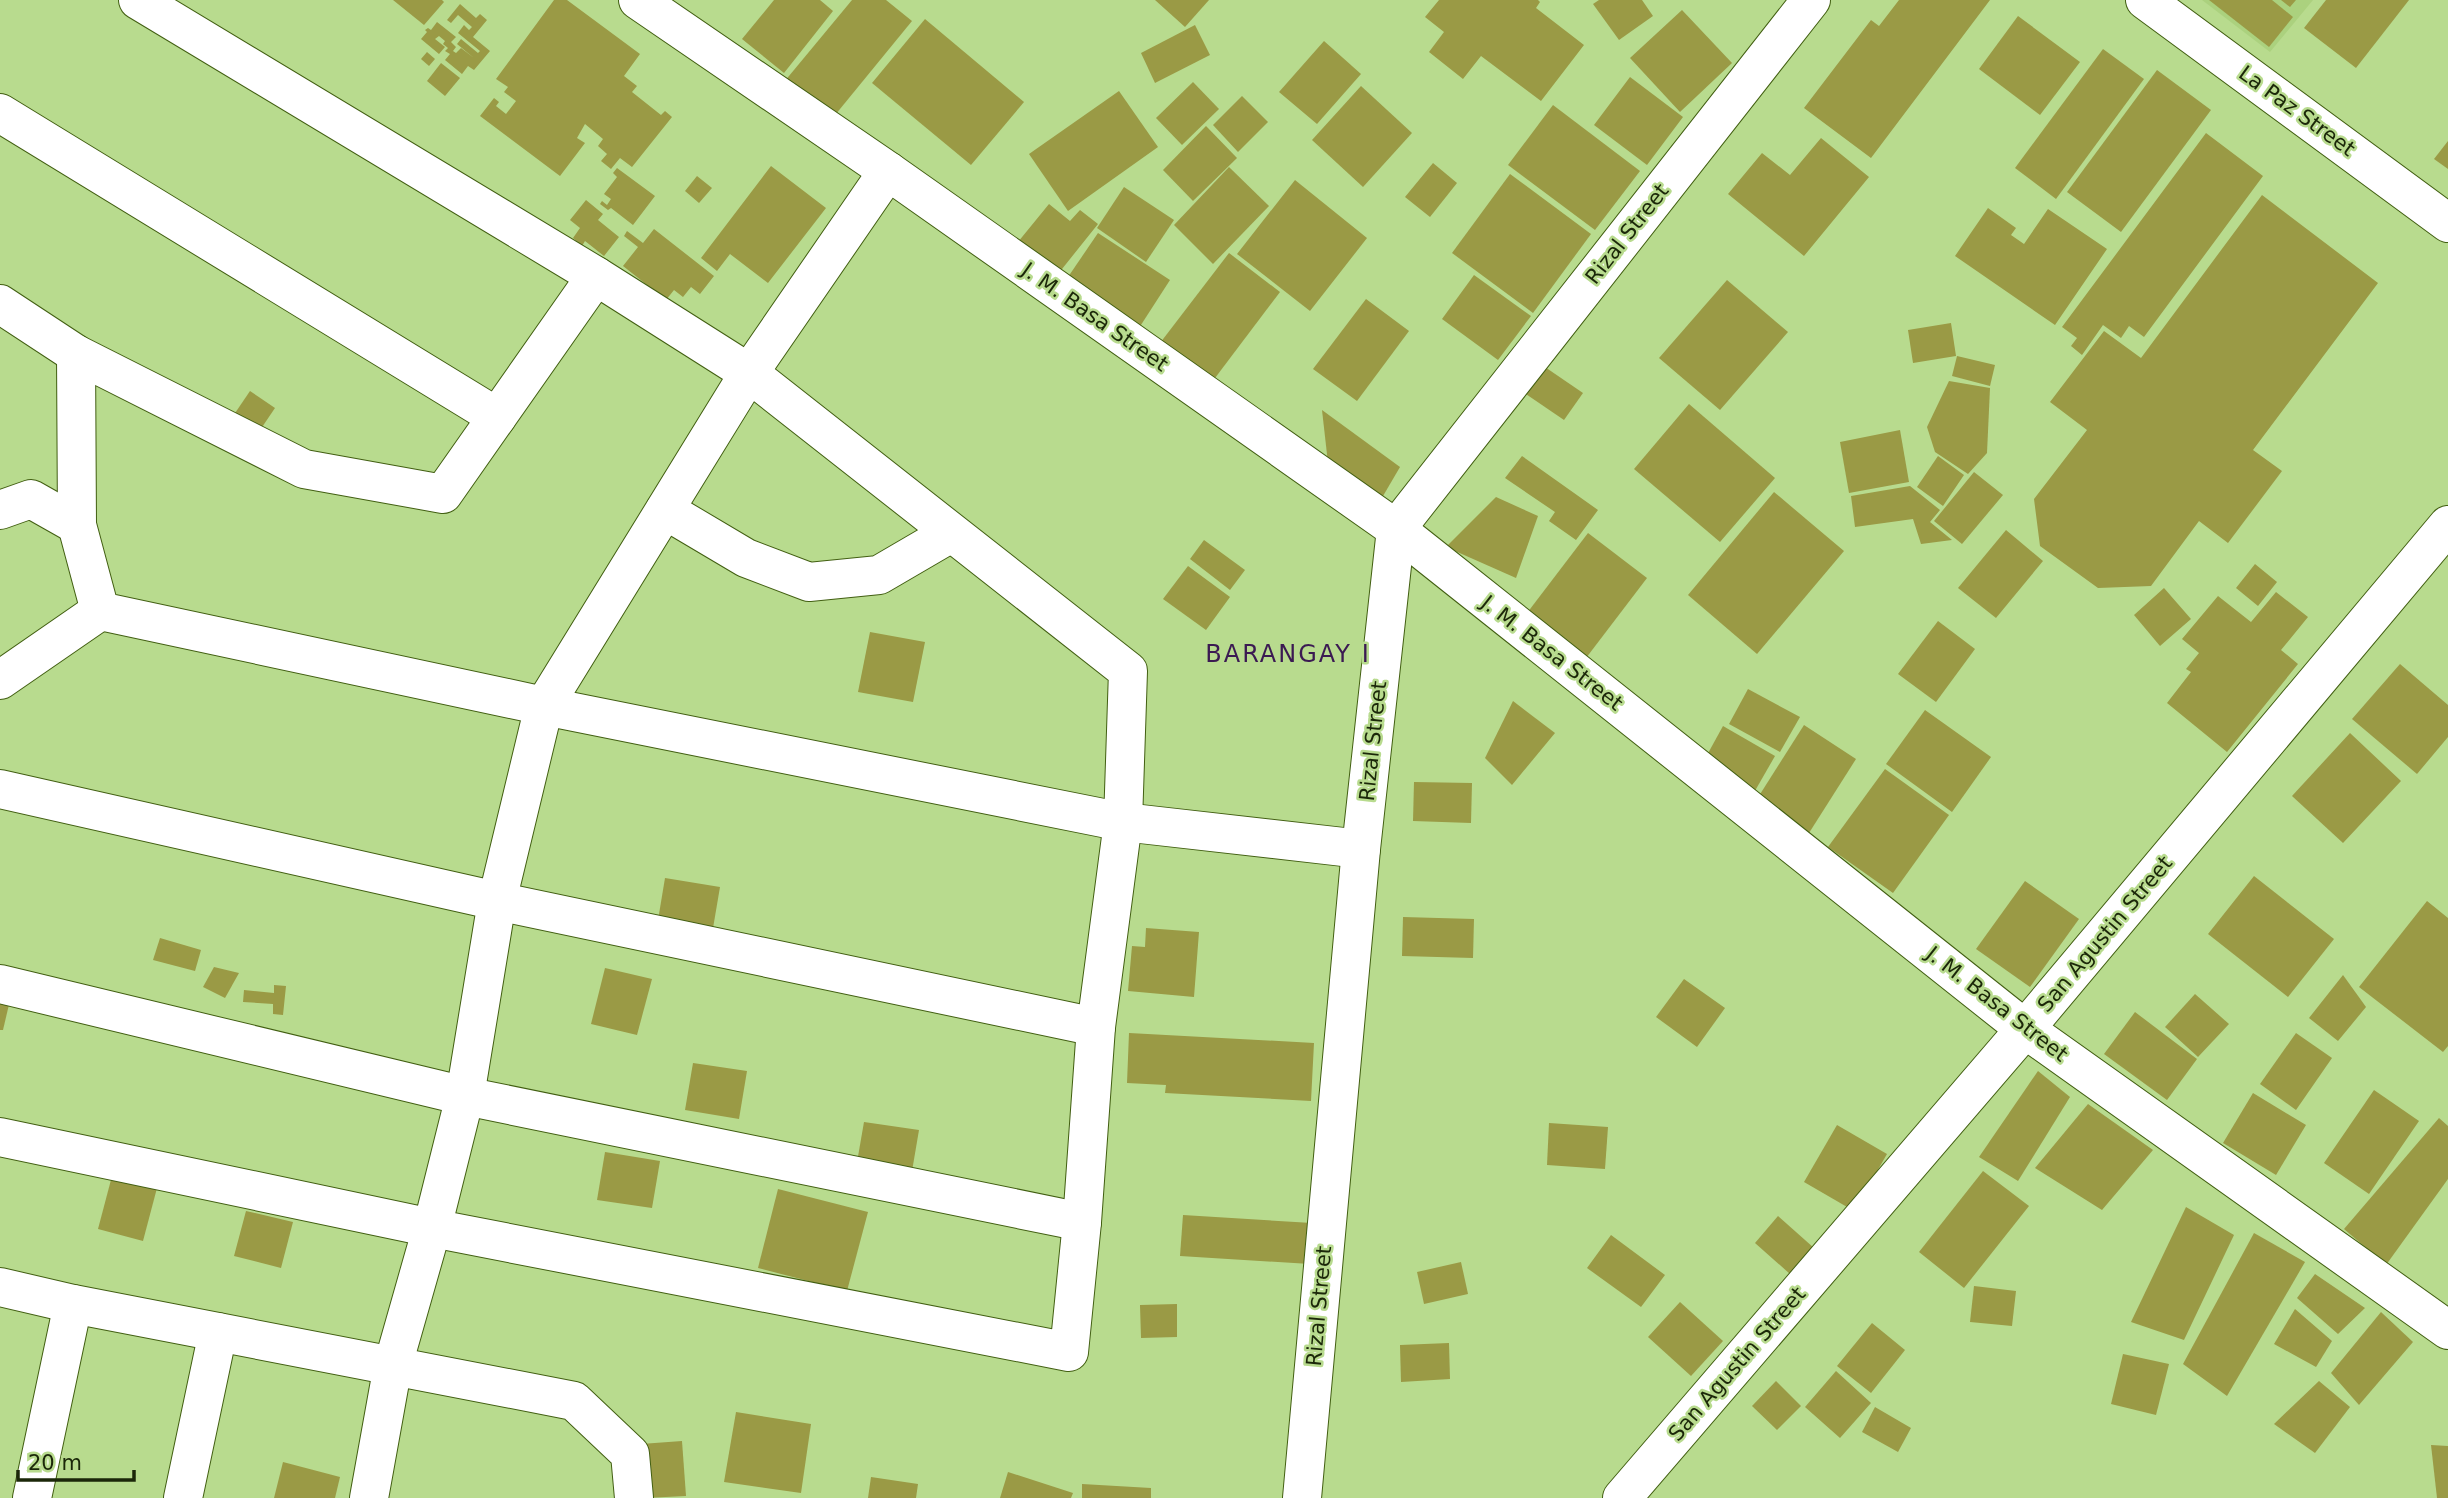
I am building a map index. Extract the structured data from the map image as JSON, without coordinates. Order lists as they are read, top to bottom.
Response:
{
  "streets": {
    "street": [
      "La Paz Street",
      "Rizal Street",
      "J. M. Basa Street",
      "San Agustin Street"
    ]
  },
  "crossings": [
    ["Rizal Street", "J. M. Basa Street"],
    ["J. M. Basa Street", "San Agustin Street"]
  ],
  "districts": ["BARANGAY I"],
  "scale_bar": "20 m"
}
